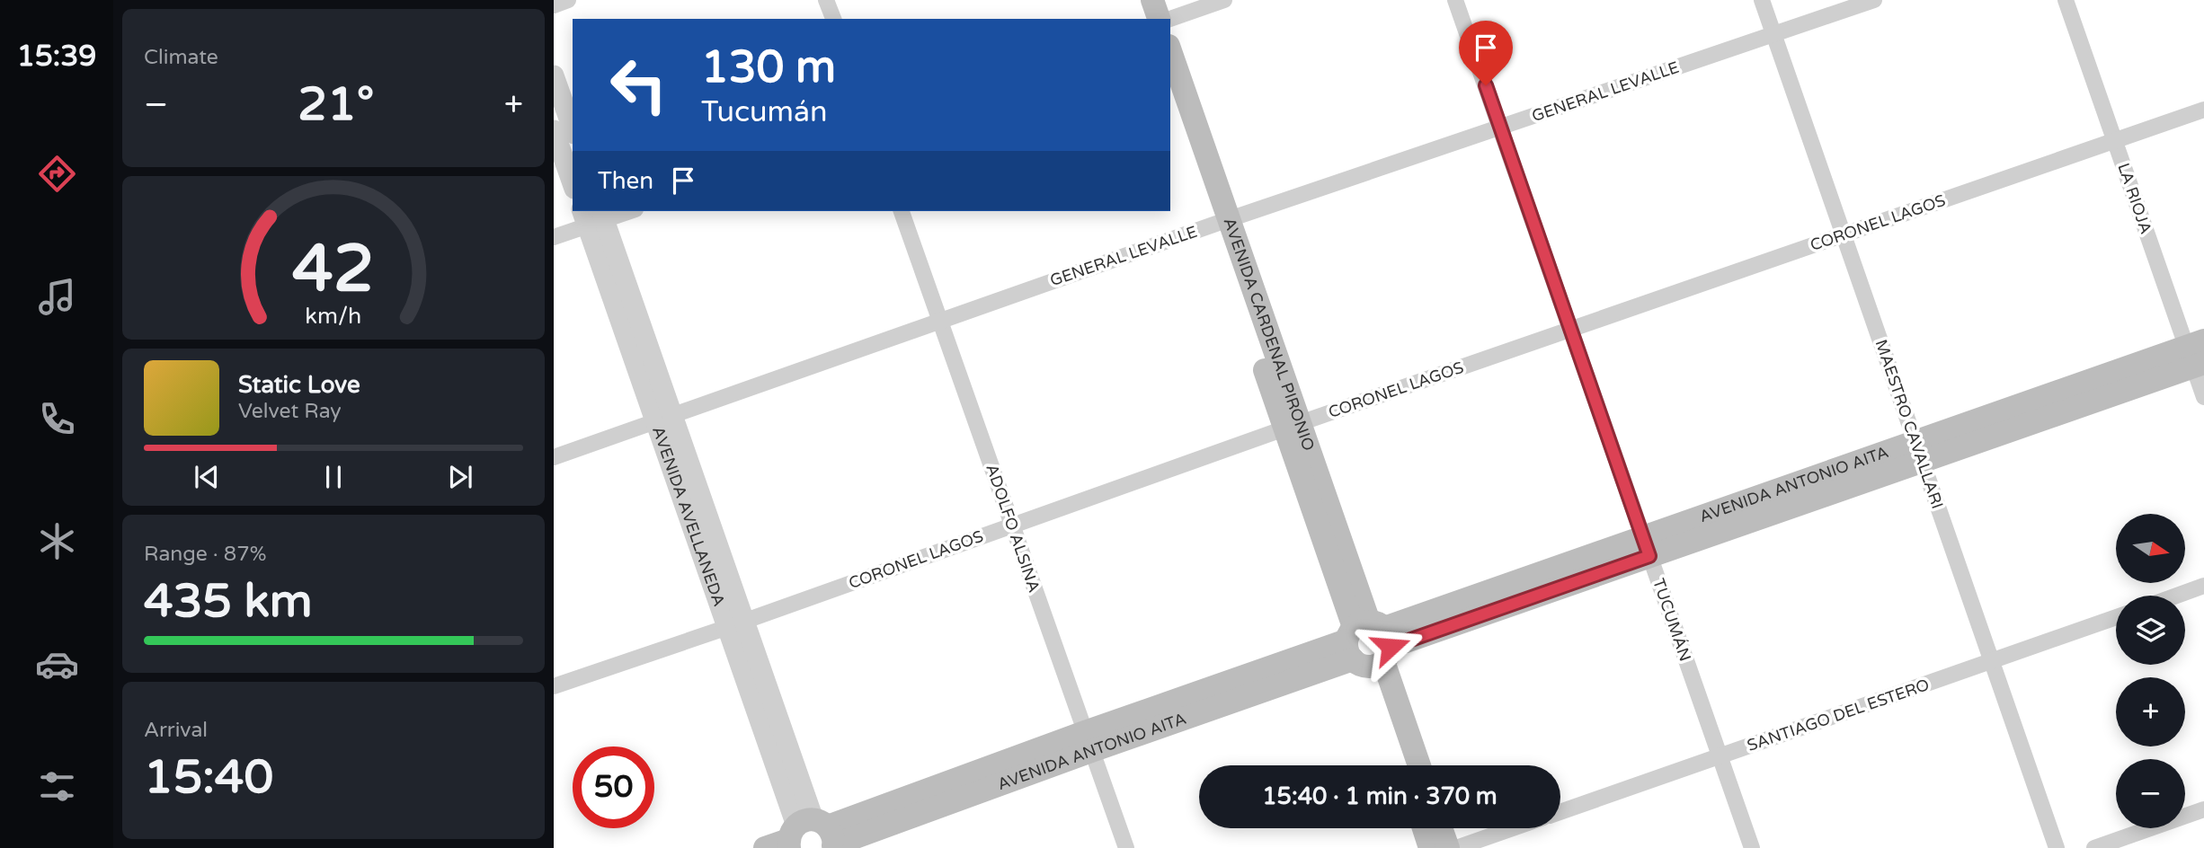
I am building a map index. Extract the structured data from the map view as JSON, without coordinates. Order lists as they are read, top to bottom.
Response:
{
  "streets": {
    "main road": ["AVENIDA CARDENAL PIRONIO", "AVENIDA ANTONIO AITA"],
    "street": [
      "GENERAL LEVALLE",
      "LA RIOJA",
      "CORONEL LAGOS",
      "MAESTRO CAVALLARI",
      "AVENIDA AVELLANEDA",
      "ADOLFO ALSINA",
      "TUCUMÁN",
      "SANTIAGO DEL ESTERO"
    ]
  },
  "crossings": [
    ["GENERAL LEVALLE", "AVENIDA CARDENAL PIRONIO"],
    ["GENERAL LEVALLE", "MAESTRO CAVALLARI"],
    ["GENERAL LEVALLE", "AVENIDA AVELLANEDA"],
    ["GENERAL LEVALLE", "ADOLFO ALSINA"],
    ["GENERAL LEVALLE", "TUCUMÁN"],
    ["LA RIOJA", "CORONEL LAGOS"],
    ["LA RIOJA", "AVENIDA ANTONIO AITA"],
    ["CORONEL LAGOS", "AVENIDA CARDENAL PIRONIO"],
    ["CORONEL LAGOS", "MAESTRO CAVALLARI"],
    ["CORONEL LAGOS", "AVENIDA AVELLANEDA"],
    ["CORONEL LAGOS", "ADOLFO ALSINA"],
    ["CORONEL LAGOS", "TUCUMÁN"],
    ["AVENIDA CARDENAL PIRONIO", "AVENIDA ANTONIO AITA"],
    ["MAESTRO CAVALLARI", "AVENIDA ANTONIO AITA"],
    ["MAESTRO CAVALLARI", "SANTIAGO DEL ESTERO"],
    ["AVENIDA ANTONIO AITA", "AVENIDA AVELLANEDA"],
    ["AVENIDA ANTONIO AITA", "ADOLFO ALSINA"],
    ["AVENIDA ANTONIO AITA", "TUCUMÁN"],
    ["TUCUMÁN", "SANTIAGO DEL ESTERO"]
  ],
  "north": "right",
  "page": {
    "tabs": "15:39",
    "tile": [
      "Climate",
      ["Range · 87%", "435 km"],
      ["Arrival", "15:40"]
    ],
    "turn": ["130 m", "Tucumán"],
    "heat": ["−", "21°", "+"],
    "then": "Then",
    "song": ["Static Love", "Velvet Ray"],
    "map_buttons": ["+", "−"],
    "limit": "50",
    "trip": "15:40 · 1 min · 370 m",
    "gauge": ["42", "km/h"]
  }
}
